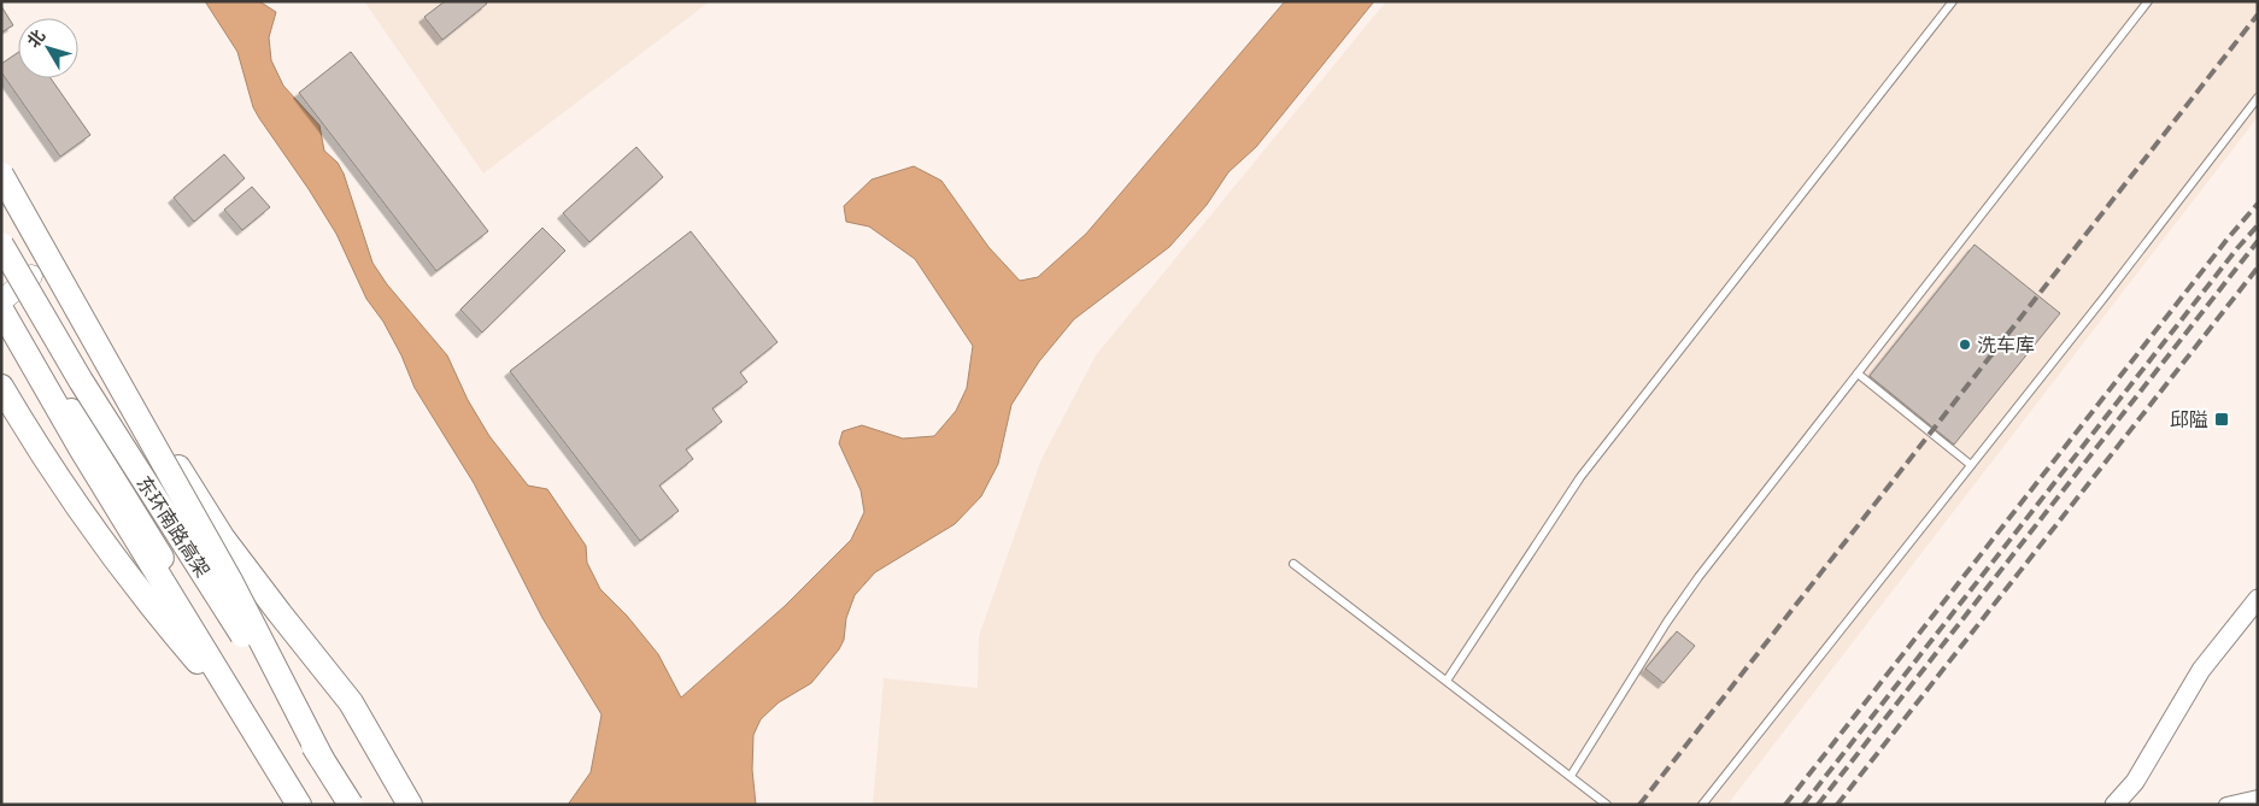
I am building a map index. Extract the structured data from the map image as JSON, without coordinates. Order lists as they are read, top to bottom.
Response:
{
  "streets": {
    "main road": ["东环南路高架"]
  },
  "places": {
    "other": ["洗车库"],
    "transit": ["邱隘"]
  },
  "north": "top left"
}
